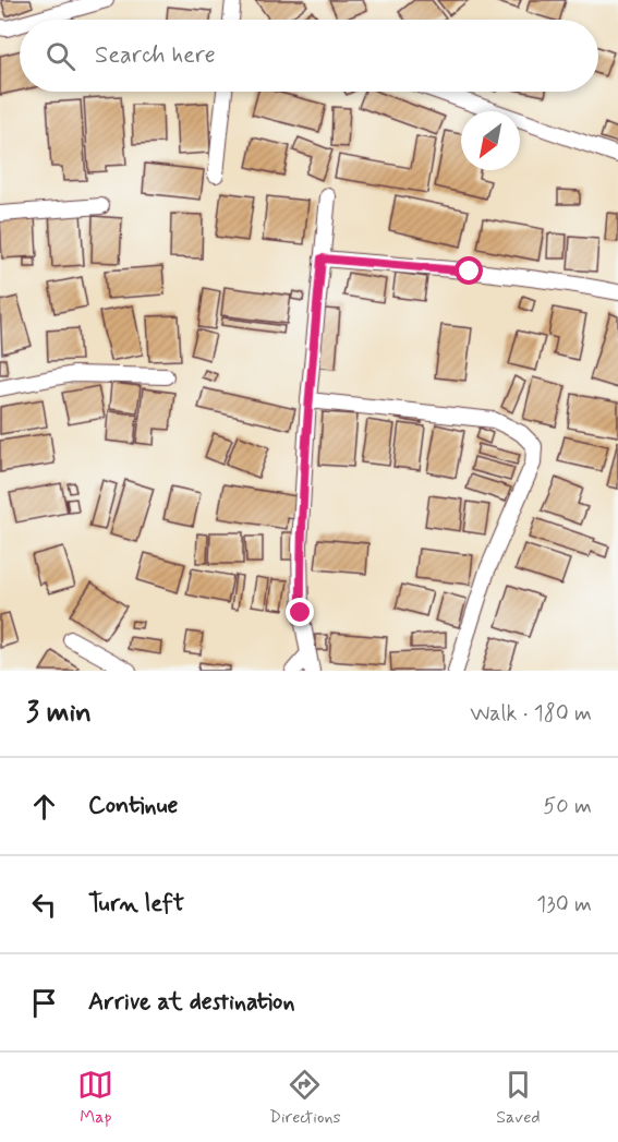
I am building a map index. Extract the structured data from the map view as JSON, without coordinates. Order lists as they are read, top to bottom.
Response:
{
  "north": "bottom left",
  "page": {
    "search": "Search here",
    "heading": ["3 min", "Walk · 180 m"],
    "list": [
      ["Continue", "50 m"],
      ["Turn left", "130 m"],
      "Arrive at destination"
    ],
    "nav": ["Map", "Directions", "Saved"]
  }
}
